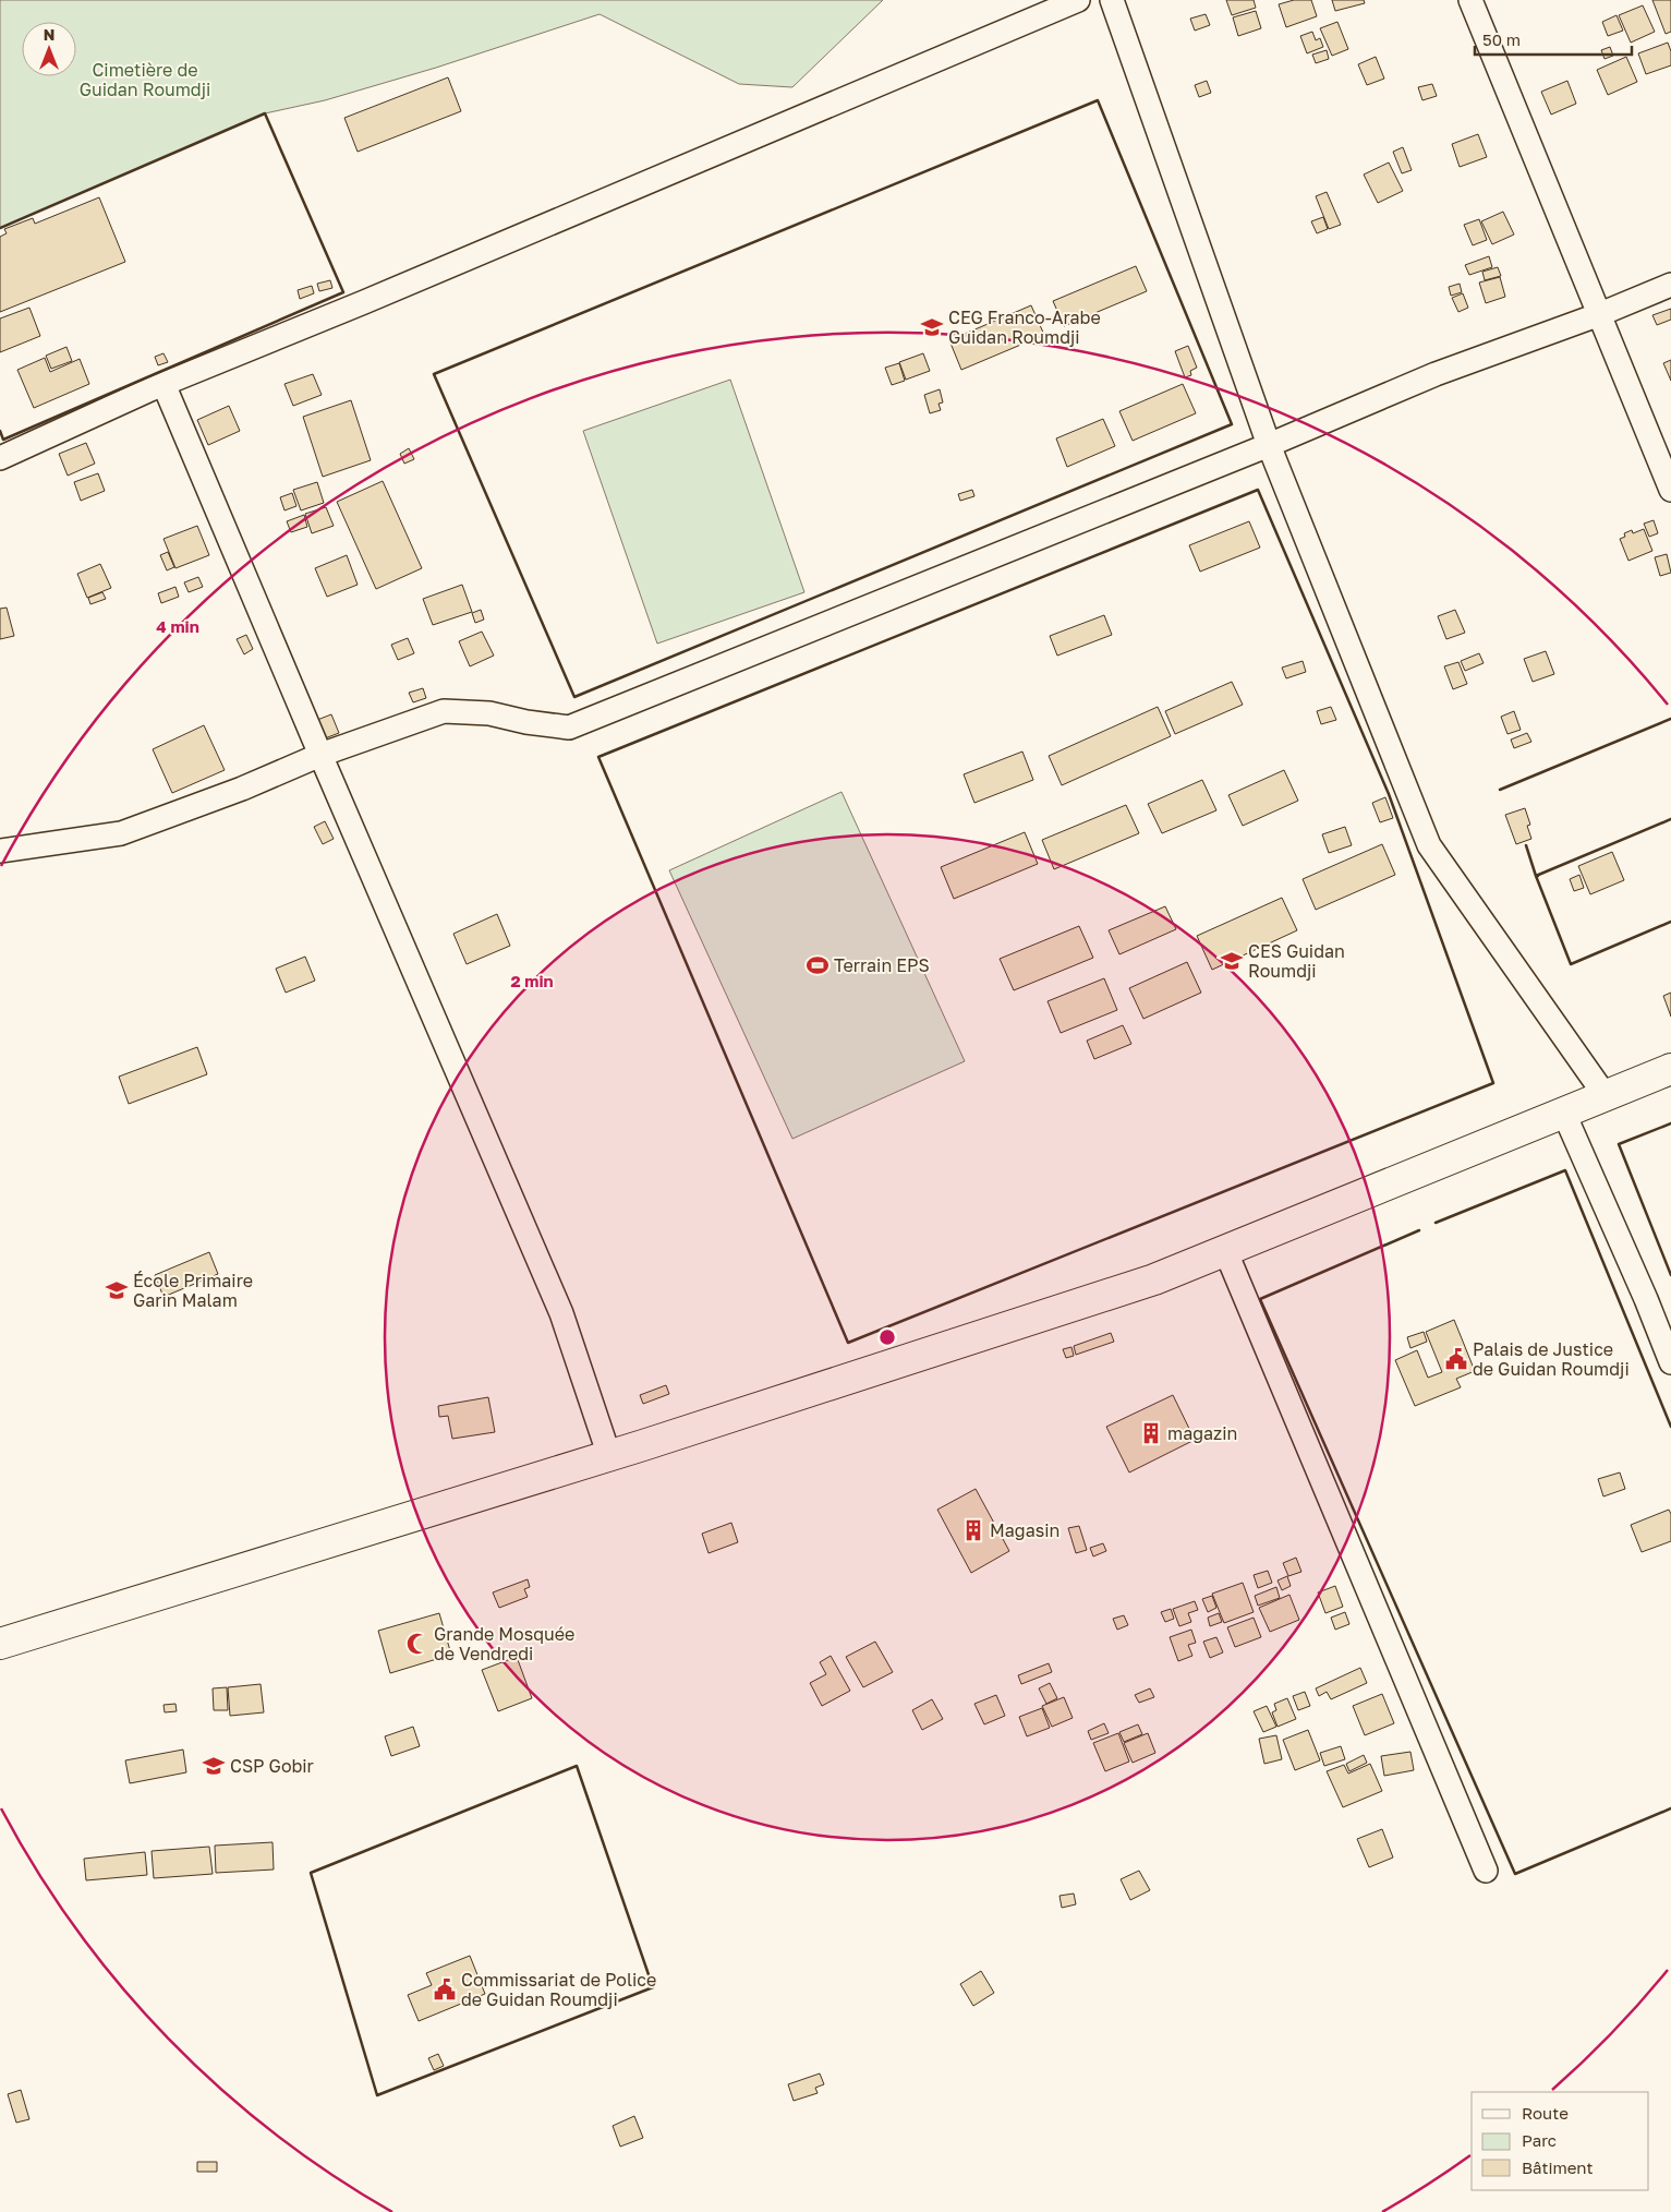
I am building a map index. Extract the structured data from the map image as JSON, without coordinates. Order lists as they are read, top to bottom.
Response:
{
  "parks": ["Cimetière de Guidan Roumdji"],
  "places": {
    "school or university": [
      "CEG Franco-Arabe Guidan Roumdji",
      "CES Guidan Roumdji",
      "École Primaire Garin Malam",
      "CSP Gobir"
    ],
    "sports": ["Terrain EPS"],
    "public building": ["Palais de Justice de Guidan Roumdji", "Commissariat de Police de Guidan Roumdji"],
    "building": ["magazin", "Magasin"],
    "mosque": ["Grande Mosquée de Vendredi"]
  },
  "legend": ["Route", "Parc", "Bâtiment"],
  "scale_bar": "50 m",
  "north": "top",
  "rings": ["4 min", "2 min"]
}
